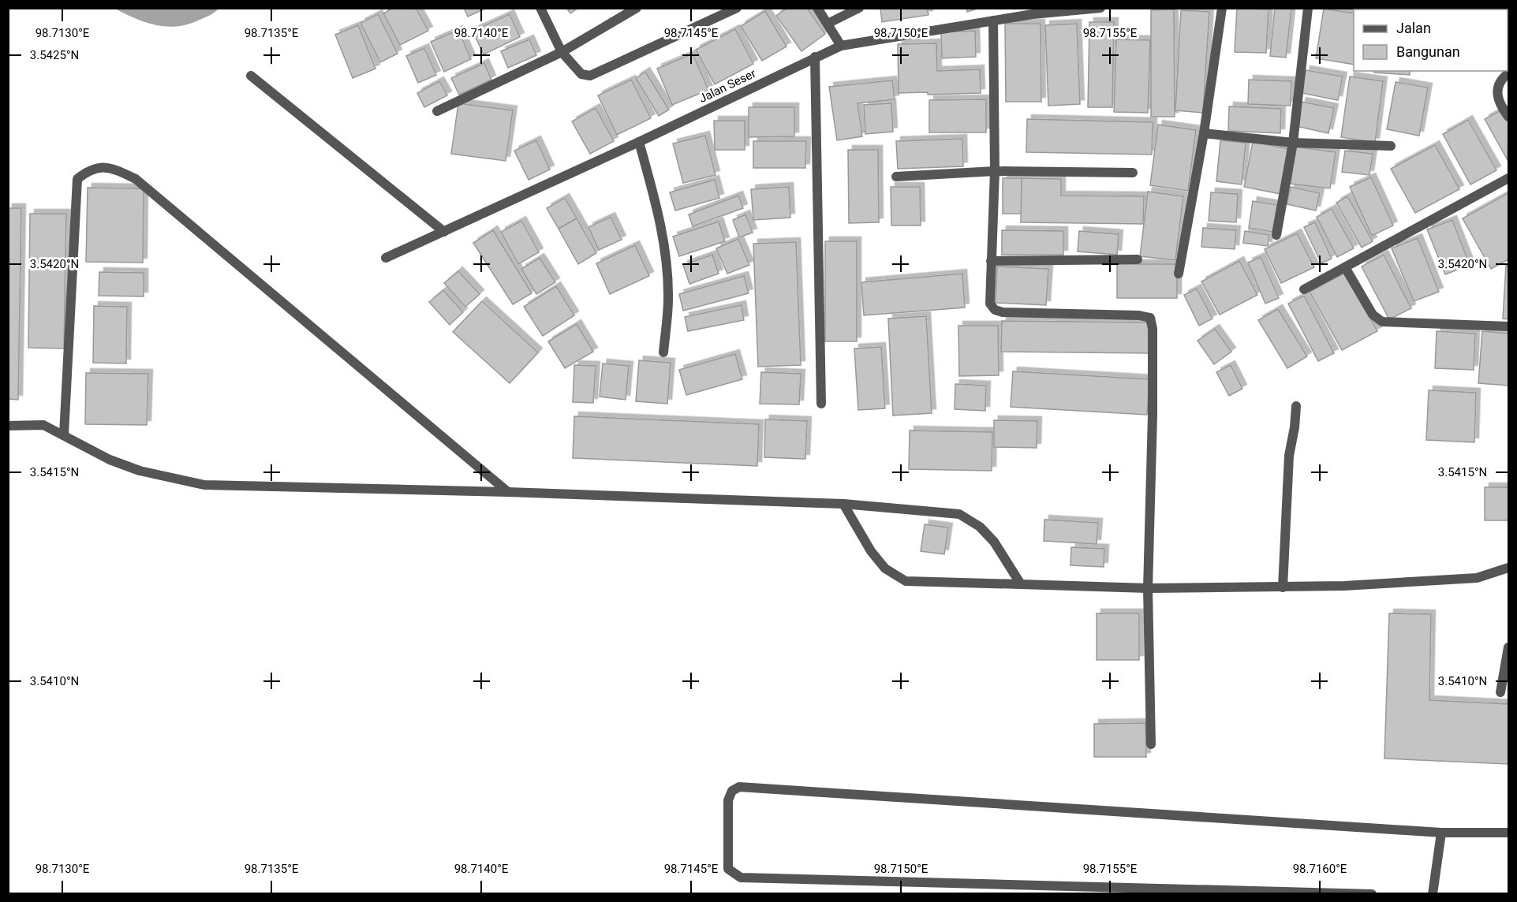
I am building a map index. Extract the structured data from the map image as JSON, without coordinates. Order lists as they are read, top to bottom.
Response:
{
  "streets": {
    "street": ["Jalan Seser"]
  },
  "legend": ["Jalan", "Bangunan"],
  "coordinates": [
    "98.7130°E",
    "98.7135°E",
    "98.7140°E",
    "98.7145°E",
    "98.7150°E",
    "98.7155°E",
    "3.5425°N",
    "3.5420°N",
    "3.5415°N",
    "3.5410°N",
    "98.7160°E"
  ]
}
